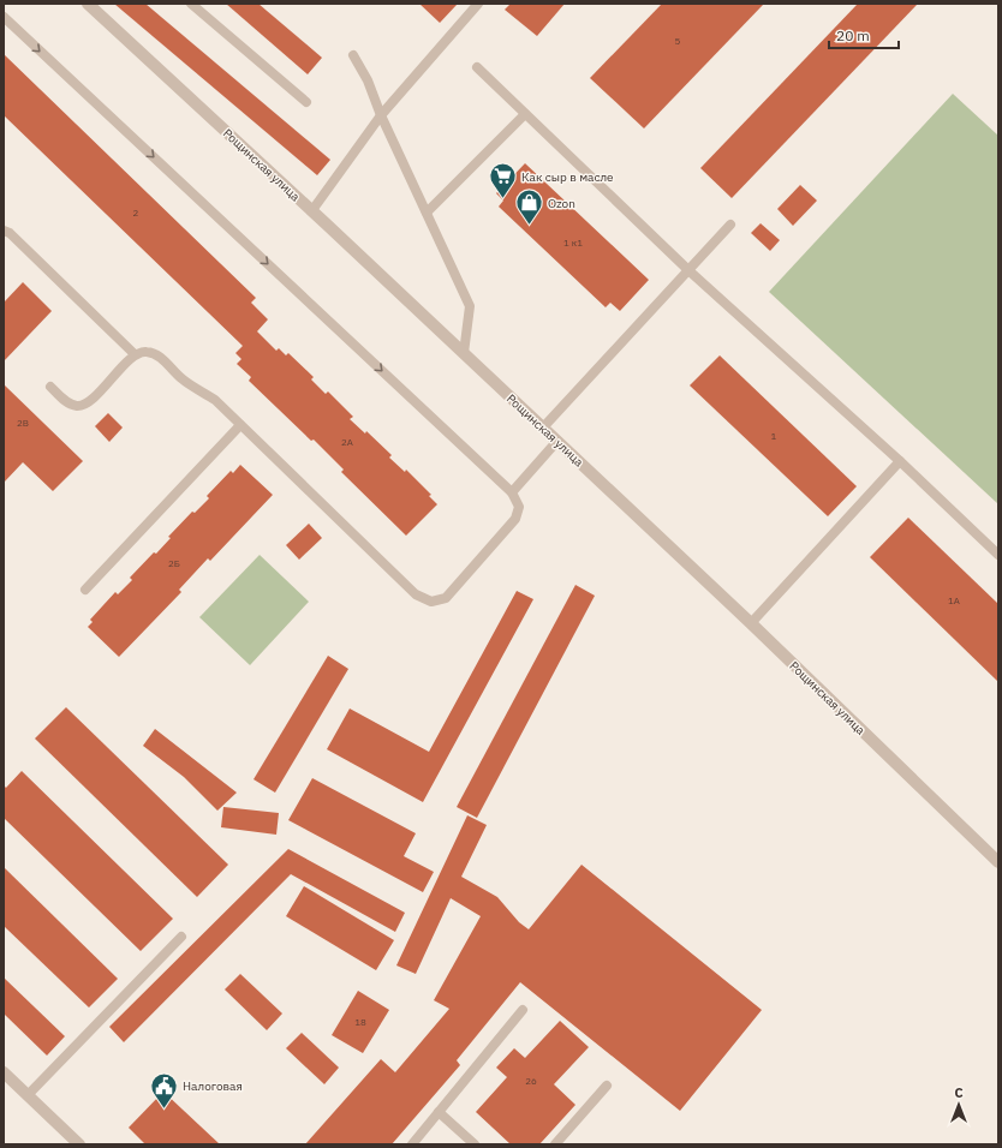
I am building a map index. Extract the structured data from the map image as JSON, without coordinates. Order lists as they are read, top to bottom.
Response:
{
  "streets": {
    "street": ["Рощинская улица"]
  },
  "places": {
    "supermarket": ["Как сыр в масле"],
    "shop": ["Ozon"],
    "public building": ["Налоговая"]
  },
  "house_numbers": [
    "5",
    "2",
    "1 к1",
    "2В",
    "1",
    "2А",
    "2Б",
    "1А",
    "18",
    "26"
  ],
  "scale_bar": "20 m",
  "north": "top"
}
